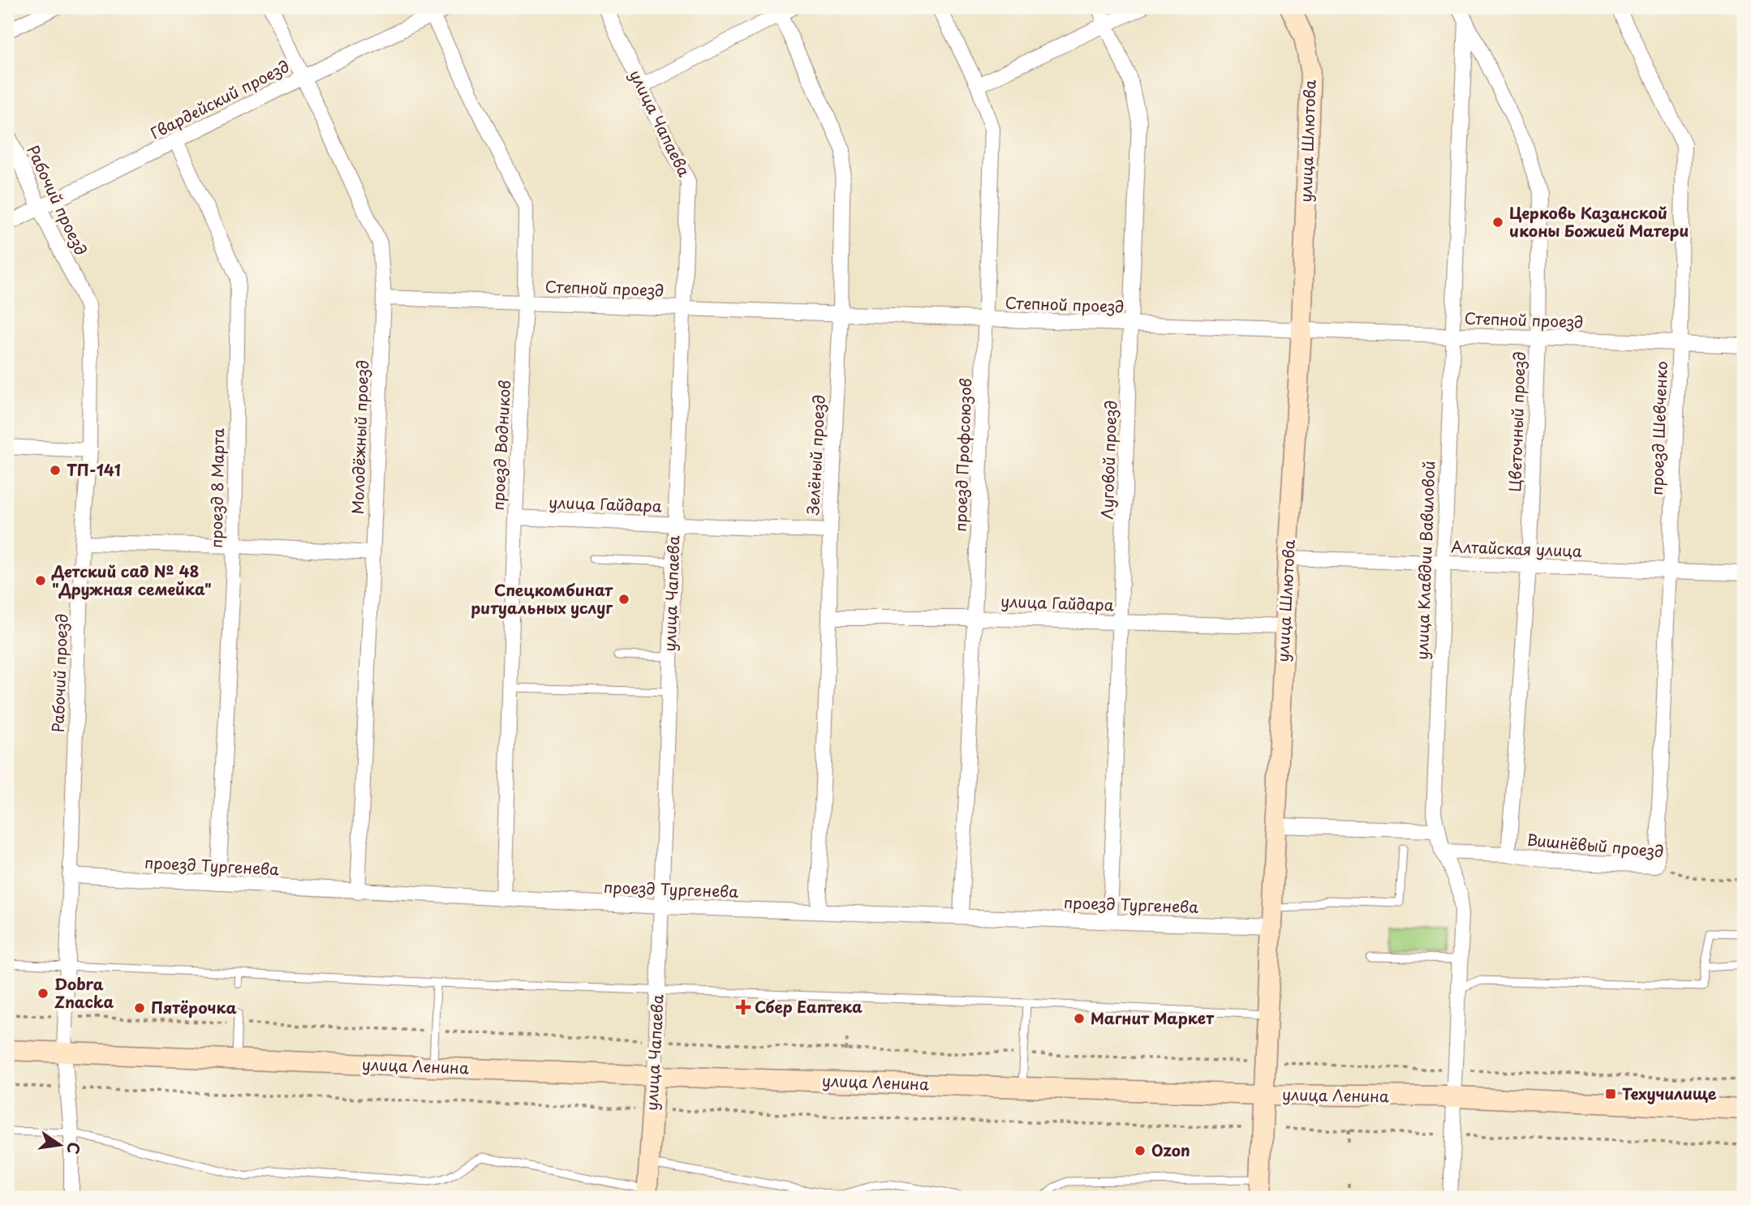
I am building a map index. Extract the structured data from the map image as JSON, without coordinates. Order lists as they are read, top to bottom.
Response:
{
  "streets": {
    "main road": ["улица Чапаева", "улица Шлютова", "улица Ленина"],
    "street": [
      "Гвардейский проезд",
      "Рабочий проезд",
      "Степной проезд",
      "Цветочный проезд",
      "проезд Шевченко",
      "Молодёжный проезд",
      "проезд Водников",
      "Зелёный проезд",
      "проезд Профсоюзов",
      "Луговой проезд",
      "проезд 8 Марта",
      "улица Гайдара",
      "Алтайская улица",
      "улица Клавдии Вавиловой",
      "Вишнёвый проезд",
      "проезд Тургенева"
    ]
  },
  "crossings": [
    ["Гвардейский проезд", "Рабочий проезд"],
    ["Гвардейский проезд", "Молодёжный проезд"],
    ["Гвардейский проезд", "проезд Водников"],
    ["Гвардейский проезд", "проезд 8 Марта"],
    ["улица Чапаева", "Степной проезд"],
    ["улица Чапаева", "улица Гайдара"],
    ["улица Чапаева", "проезд Тургенева"],
    ["улица Чапаева", "улица Ленина"],
    ["улица Шлютова", "Степной проезд"],
    ["улица Шлютова", "улица Гайдара"],
    ["улица Шлютова", "Алтайская улица"],
    ["улица Шлютова", "проезд Тургенева"],
    ["улица Шлютова", "улица Ленина"],
    ["Рабочий проезд", "проезд Тургенева"],
    ["Рабочий проезд", "улица Ленина"],
    ["Степной проезд", "Цветочный проезд"],
    ["Степной проезд", "проезд Шевченко"],
    ["Степной проезд", "Молодёжный проезд"],
    ["Степной проезд", "проезд Водников"],
    ["Степной проезд", "Зелёный проезд"],
    ["Степной проезд", "проезд Профсоюзов"],
    ["Степной проезд", "Луговой проезд"],
    ["Степной проезд", "улица Клавдии Вавиловой"],
    ["Цветочный проезд", "Алтайская улица"],
    ["Цветочный проезд", "улица Клавдии Вавиловой"],
    ["Цветочный проезд", "Вишнёвый проезд"],
    ["проезд Шевченко", "Алтайская улица"],
    ["проезд Шевченко", "Вишнёвый проезд"],
    ["Молодёжный проезд", "проезд Тургенева"],
    ["проезд Водников", "улица Гайдара"],
    ["проезд Водников", "проезд Тургенева"],
    ["Зелёный проезд", "улица Гайдара"],
    ["Зелёный проезд", "проезд Тургенева"],
    ["проезд Профсоюзов", "улица Гайдара"],
    ["проезд Профсоюзов", "проезд Тургенева"],
    ["Луговой проезд", "улица Гайдара"],
    ["Луговой проезд", "проезд Тургенева"],
    ["проезд 8 Марта", "проезд Тургенева"],
    ["Алтайская улица", "улица Клавдии Вавиловой"],
    ["улица Клавдии Вавиловой", "Вишнёвый проезд"],
    ["улица Клавдии Вавиловой", "улица Ленина"]
  ],
  "places": {
    "other": [
      "Церковь Казанской иконы Божией Матери",
      "ТП-141",
      "Детский сад № 48 \"Дружная семейка\"",
      "Спецкомбинат ритуальных услуг",
      "Dobra Znacka",
      "Пятёрочка",
      "Магнит Маркет",
      "Ozon"
    ],
    "health": ["Сбер Еаптека"],
    "transit": ["Техучилище"]
  },
  "north": "right"
}
